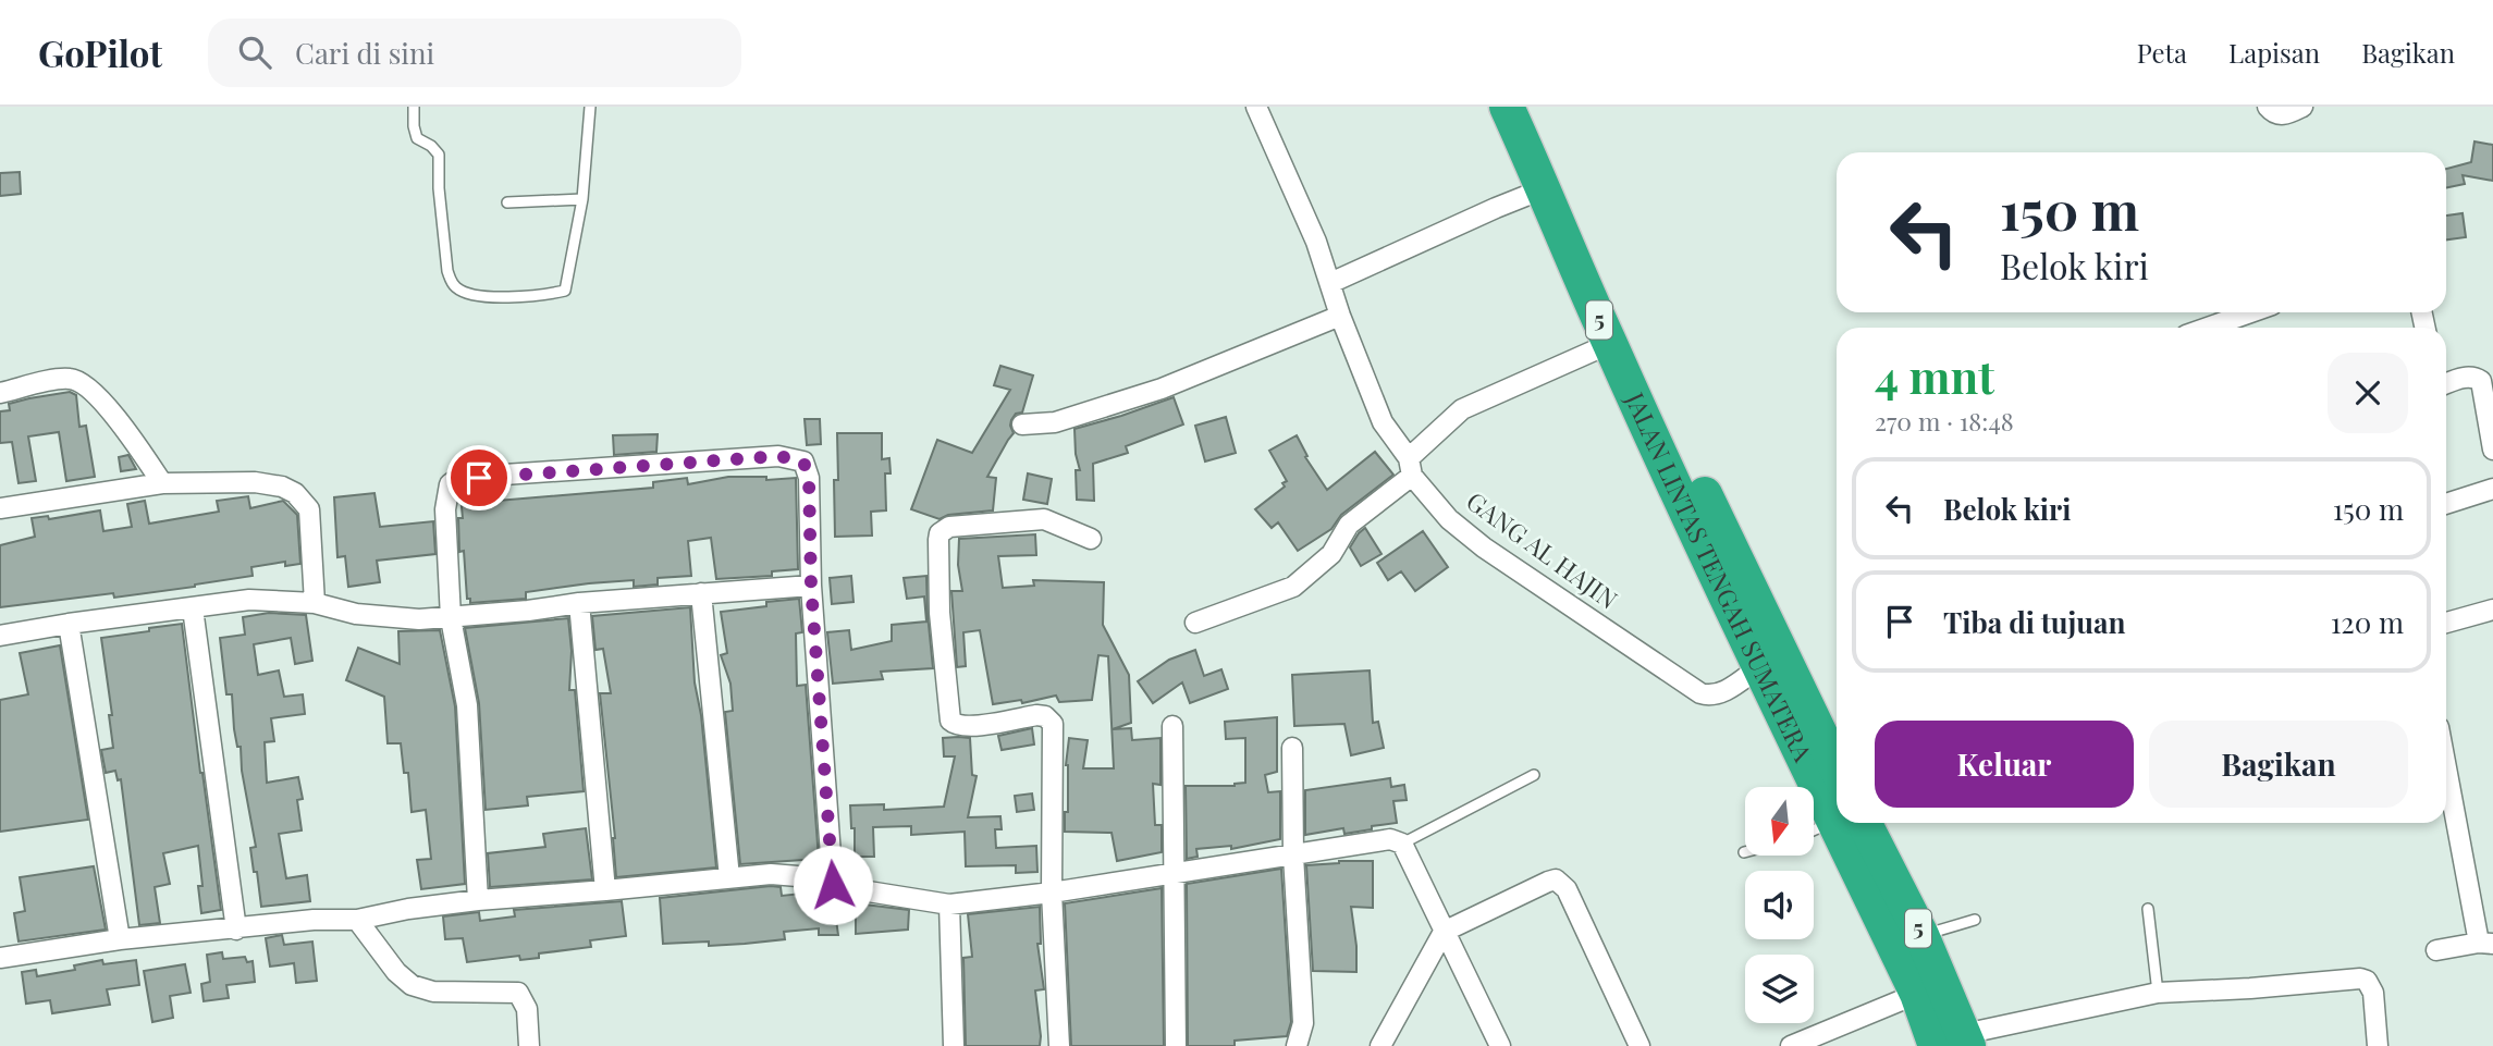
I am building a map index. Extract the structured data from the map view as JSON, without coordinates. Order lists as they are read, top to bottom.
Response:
{
  "streets": {
    "highway": ["5", "JALAN LINTAS TENGAH SUMATERA"],
    "street": ["GANG AL HAJIN"]
  },
  "crossings": [
    ["GANG AL HAJIN", "JALAN LINTAS TENGAH SUMATERA"]
  ],
  "north": "bottom",
  "page": {
    "header": "GoPilot",
    "search": "Cari di sini",
    "nav": ["Peta", "Lapisan", "Bagikan"],
    "turn": ["150 m", "Belok kiri"],
    "heading": ["4 mnt", "270 m · 18:48"],
    "list": [
      {
        "name": "Belok kiri",
        "value": "150 m"
      },
      {
        "name": "Tiba di tujuan",
        "value": "120 m"
      }
    ],
    "buttons": ["Keluar", "Bagikan"]
  }
}
